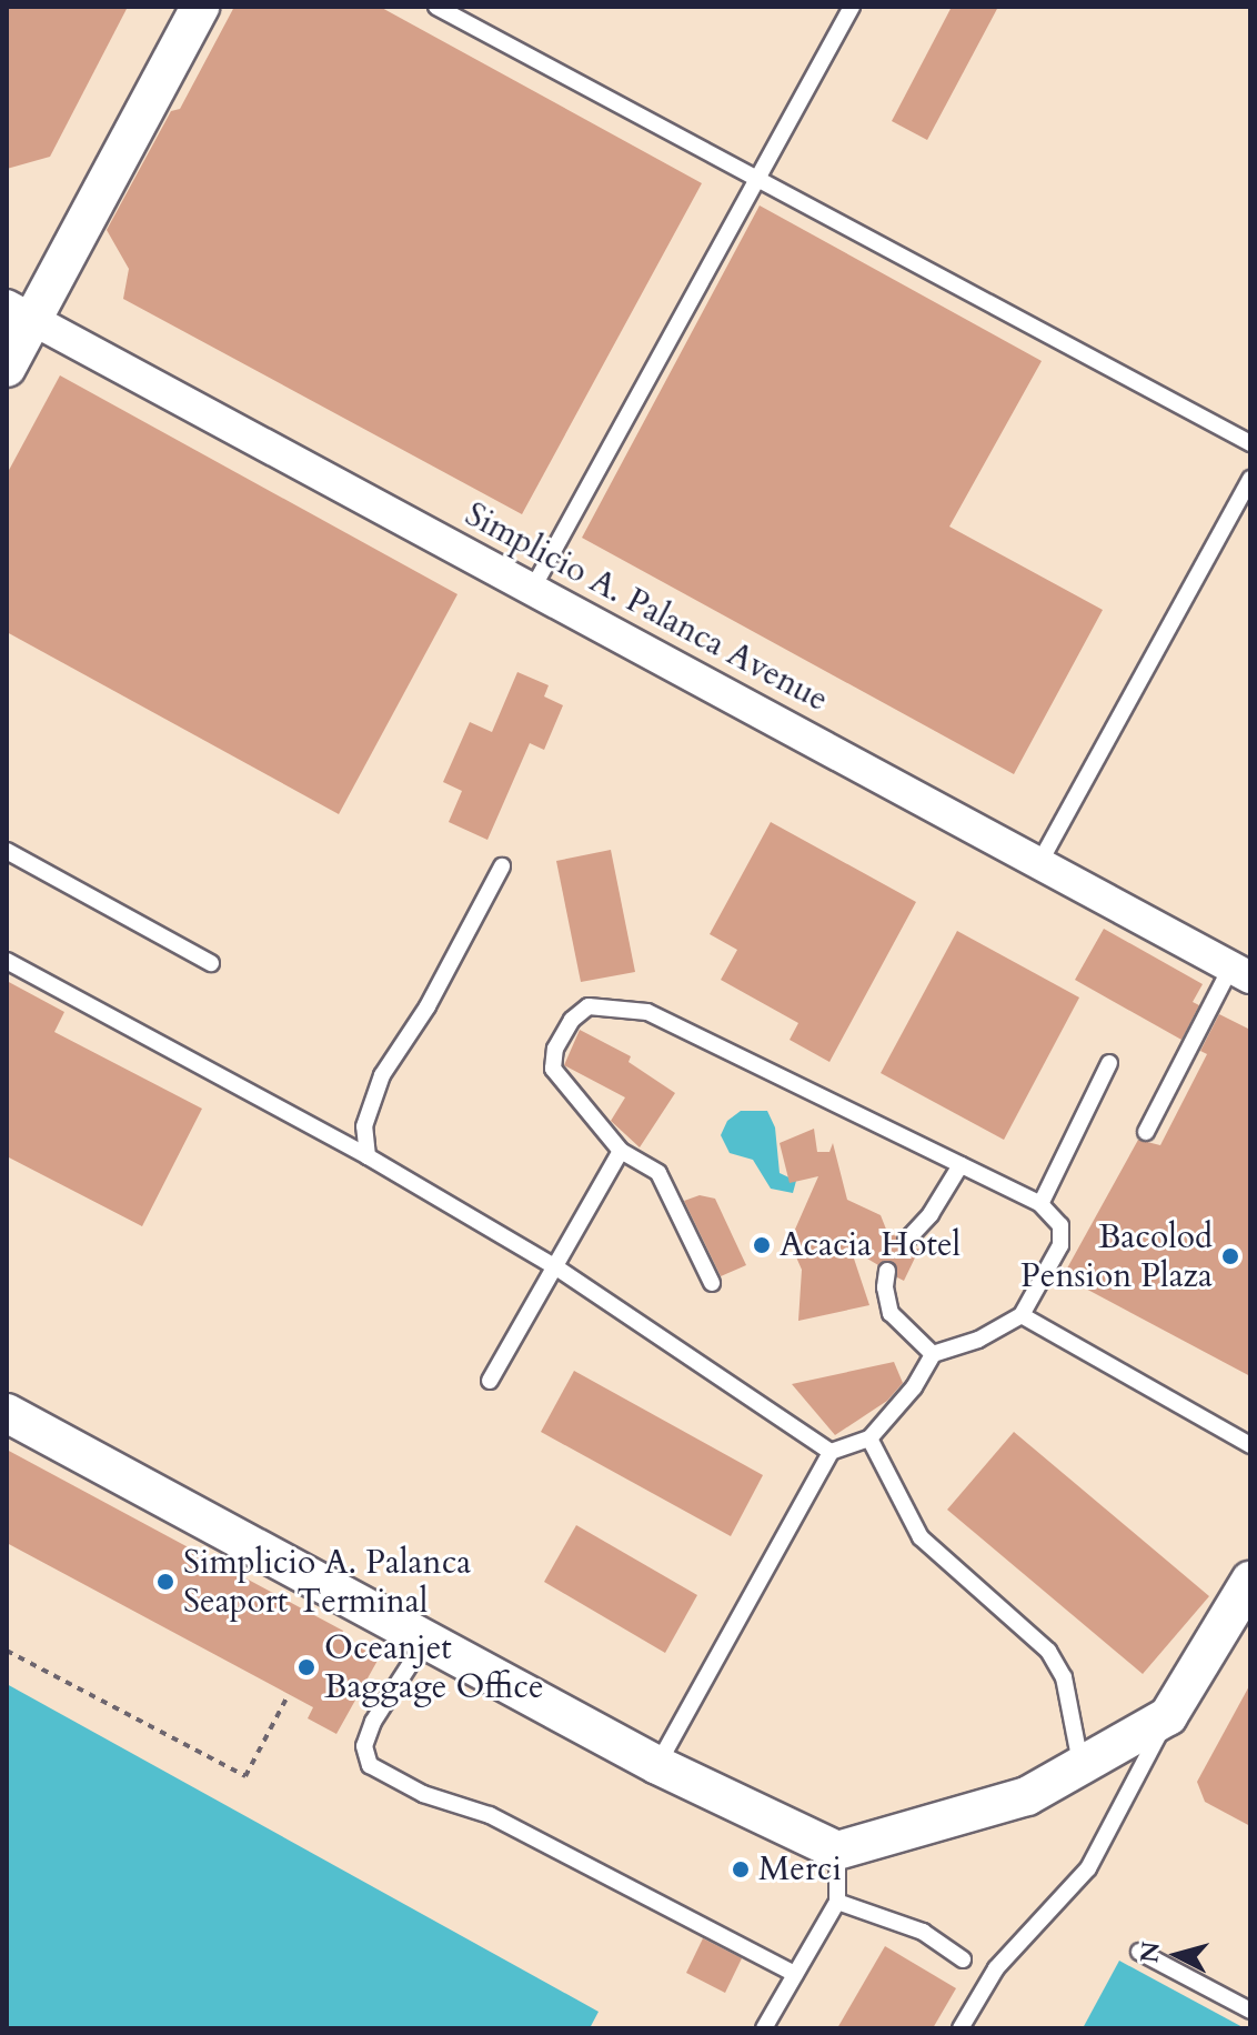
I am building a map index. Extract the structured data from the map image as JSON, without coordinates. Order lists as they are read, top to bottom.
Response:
{
  "streets": {
    "street": ["Simplicio A. Palanca Avenue"]
  },
  "places": [
    "Acacia Hotel",
    "Bacolod Pension Plaza",
    "Simplicio A. Palanca Seaport Terminal",
    "Oceanjet Baggage Office",
    "Merci"
  ],
  "north": "left"
}
